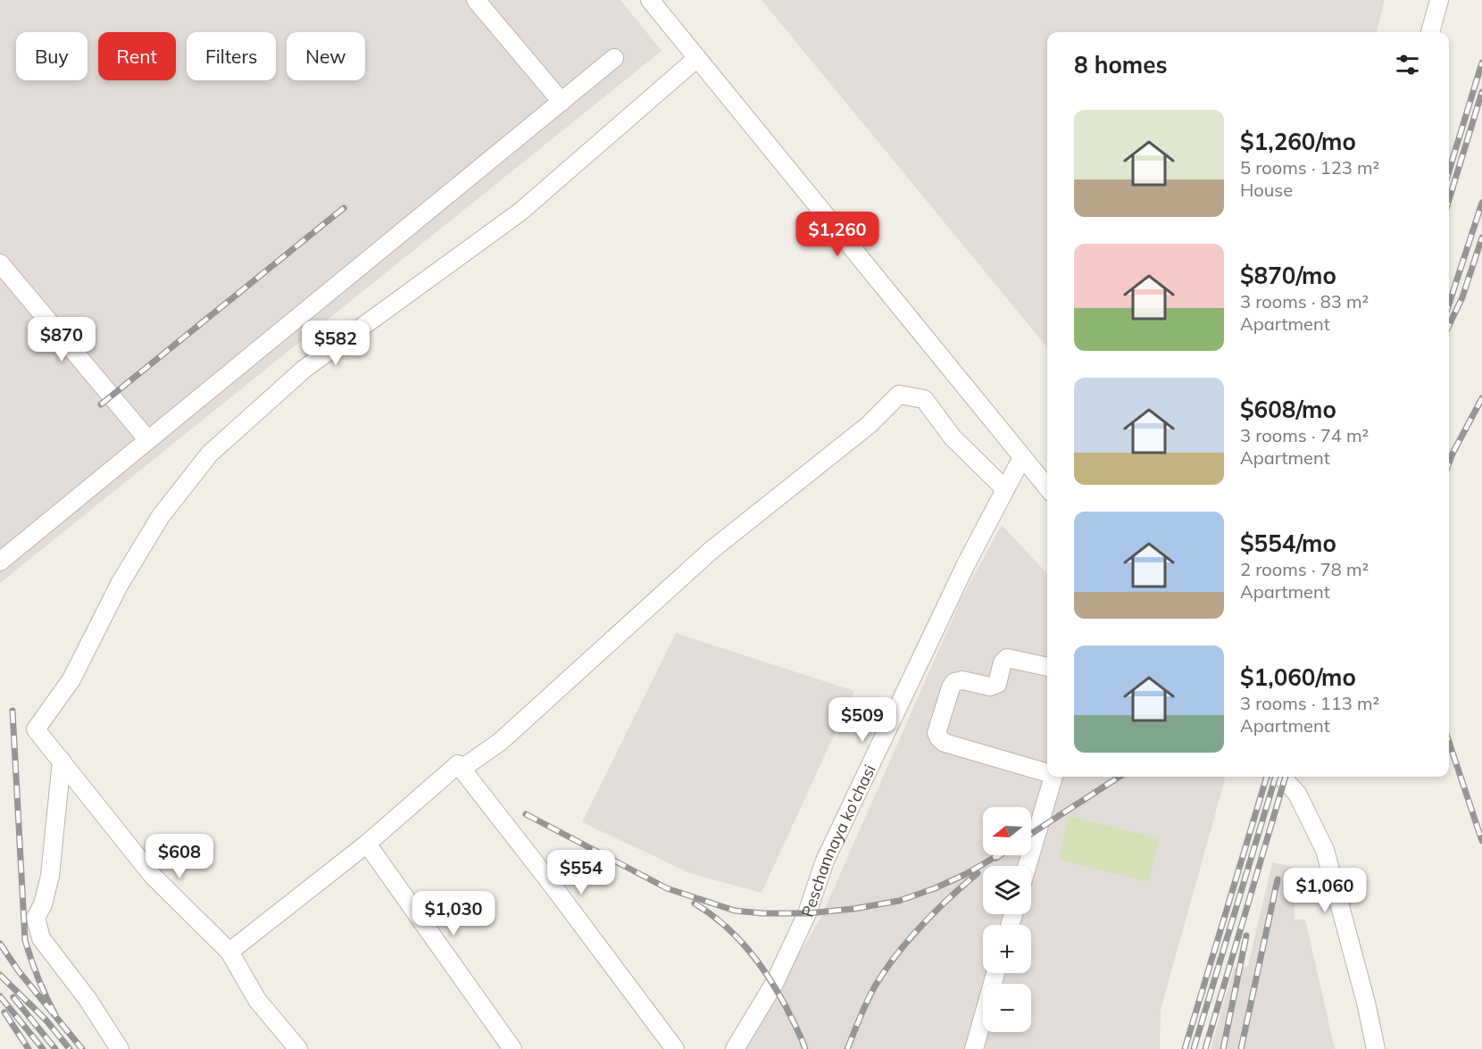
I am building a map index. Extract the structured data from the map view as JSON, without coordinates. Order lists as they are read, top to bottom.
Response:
{
  "streets": {
    "street": ["Peschannaya ko'chasi"]
  },
  "north": "left",
  "page": {
    "chip": [
      "Buy",
      "Rent",
      "Filters",
      "New"
    ],
    "heading": "8 homes",
    "list": [
      {
        "name": "$1,260/mo",
        "note": "5 rooms · 123 m² · House"
      },
      {
        "name": "$870/mo",
        "note": "3 rooms · 83 m² · Apartment"
      },
      {
        "name": "$608/mo",
        "note": "3 rooms · 74 m² · Apartment"
      },
      {
        "name": "$554/mo",
        "note": "2 rooms · 78 m² · Apartment"
      },
      {
        "name": "$1,060/mo",
        "note": "3 rooms · 113 m² · Apartment"
      }
    ],
    "price": [
      "$1,260",
      "$870",
      "$582",
      "$509",
      "$608",
      "$554",
      "$1,060",
      "$1,030"
    ],
    "map_buttons": ["+", "−"]
  }
}
